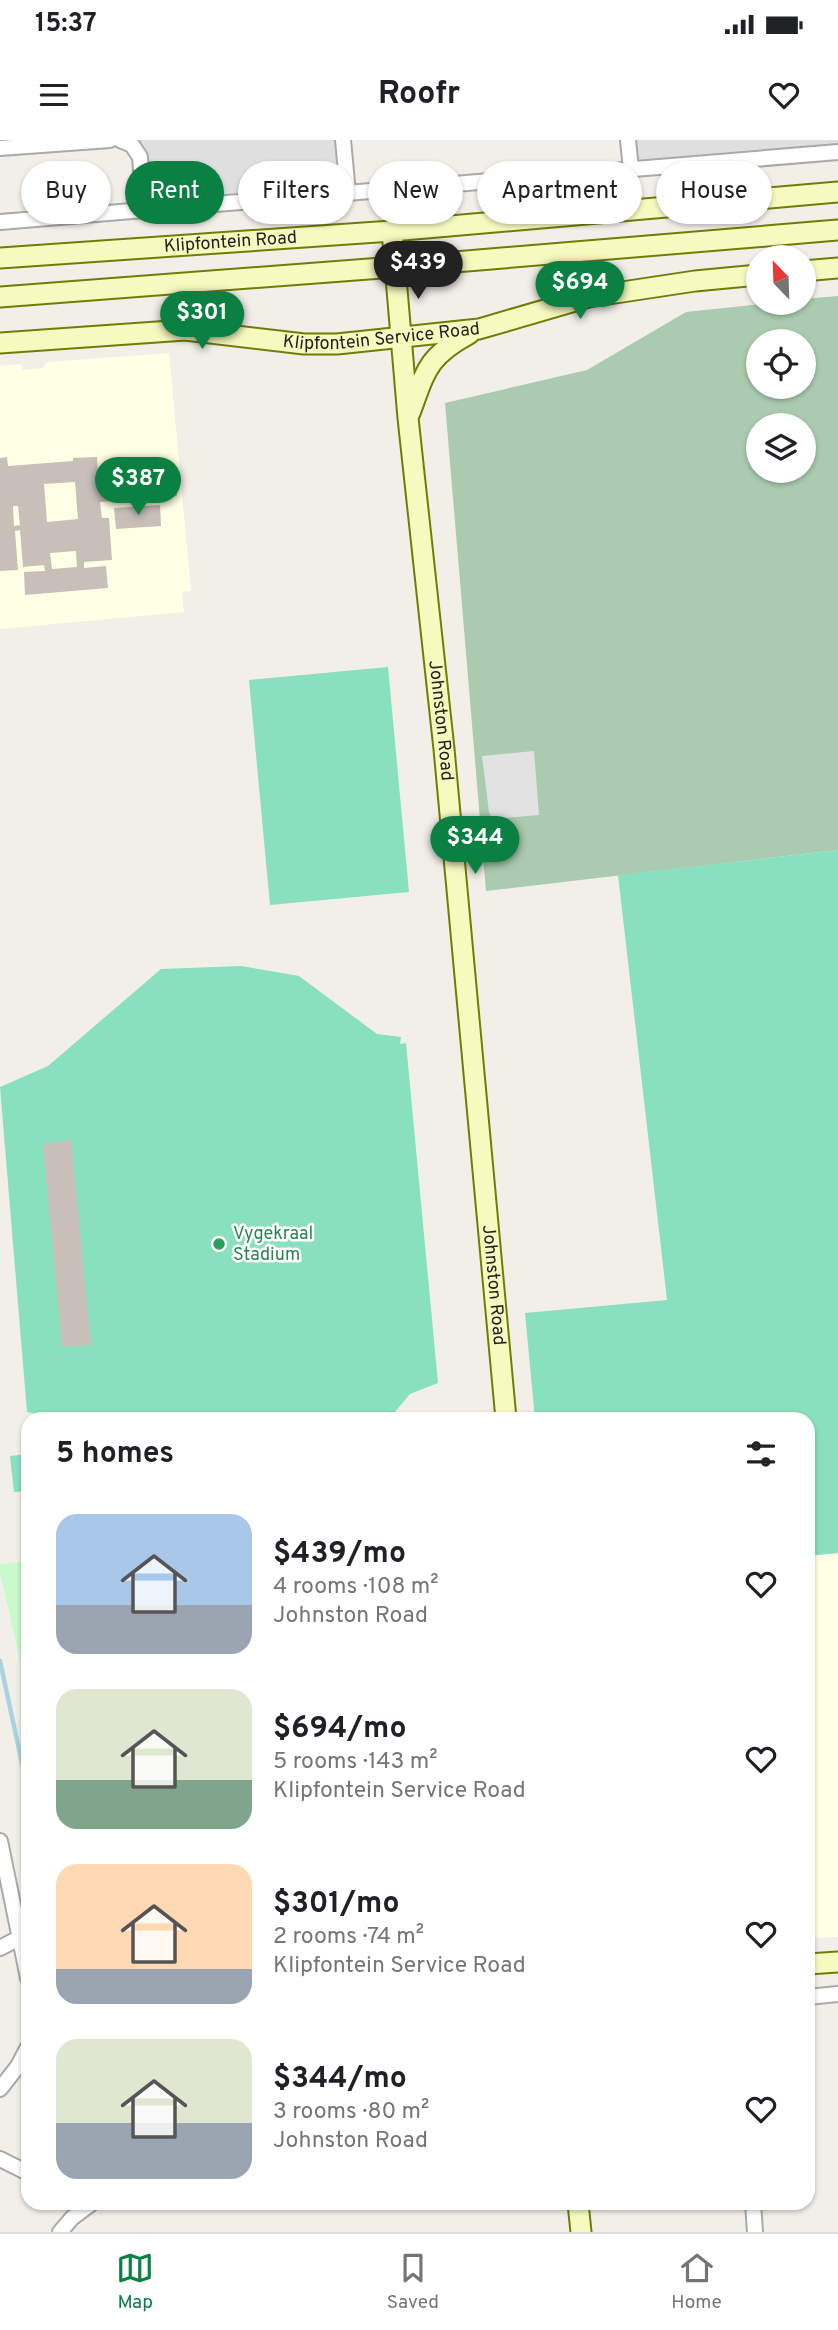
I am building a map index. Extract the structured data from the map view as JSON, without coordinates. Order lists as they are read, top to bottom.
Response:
{
  "streets": {
    "street": ["Klipfontein Road", "Klipfontein Service Road", "Johnston Road"]
  },
  "crossings": [
    ["Klipfontein Road", "Johnston Road"],
    ["Klipfontein Service Road", "Johnston Road"]
  ],
  "places": ["Vygekraal Stadium"],
  "north": "top left",
  "page": {
    "status": "15:37",
    "header": "Roofr",
    "chip": [
      "Buy",
      "Rent",
      "Filters",
      "New",
      "Apartment",
      "House"
    ],
    "price": [
      "$439",
      "$694",
      "$301",
      "$387",
      "$344"
    ],
    "heading": "5 homes",
    "list": [
      {
        "name": "$439/mo",
        "note": "4 rooms · 108 m² · Johnston Road"
      },
      {
        "name": "$694/mo",
        "note": "5 rooms · 143 m² · Klipfontein Service Road"
      },
      {
        "name": "$301/mo",
        "note": "2 rooms · 74 m² · Klipfontein Service Road"
      },
      {
        "name": "$344/mo",
        "note": "3 rooms · 80 m² · Johnston Road"
      }
    ],
    "tabs": ["Map", "Saved", "Home"]
  }
}
